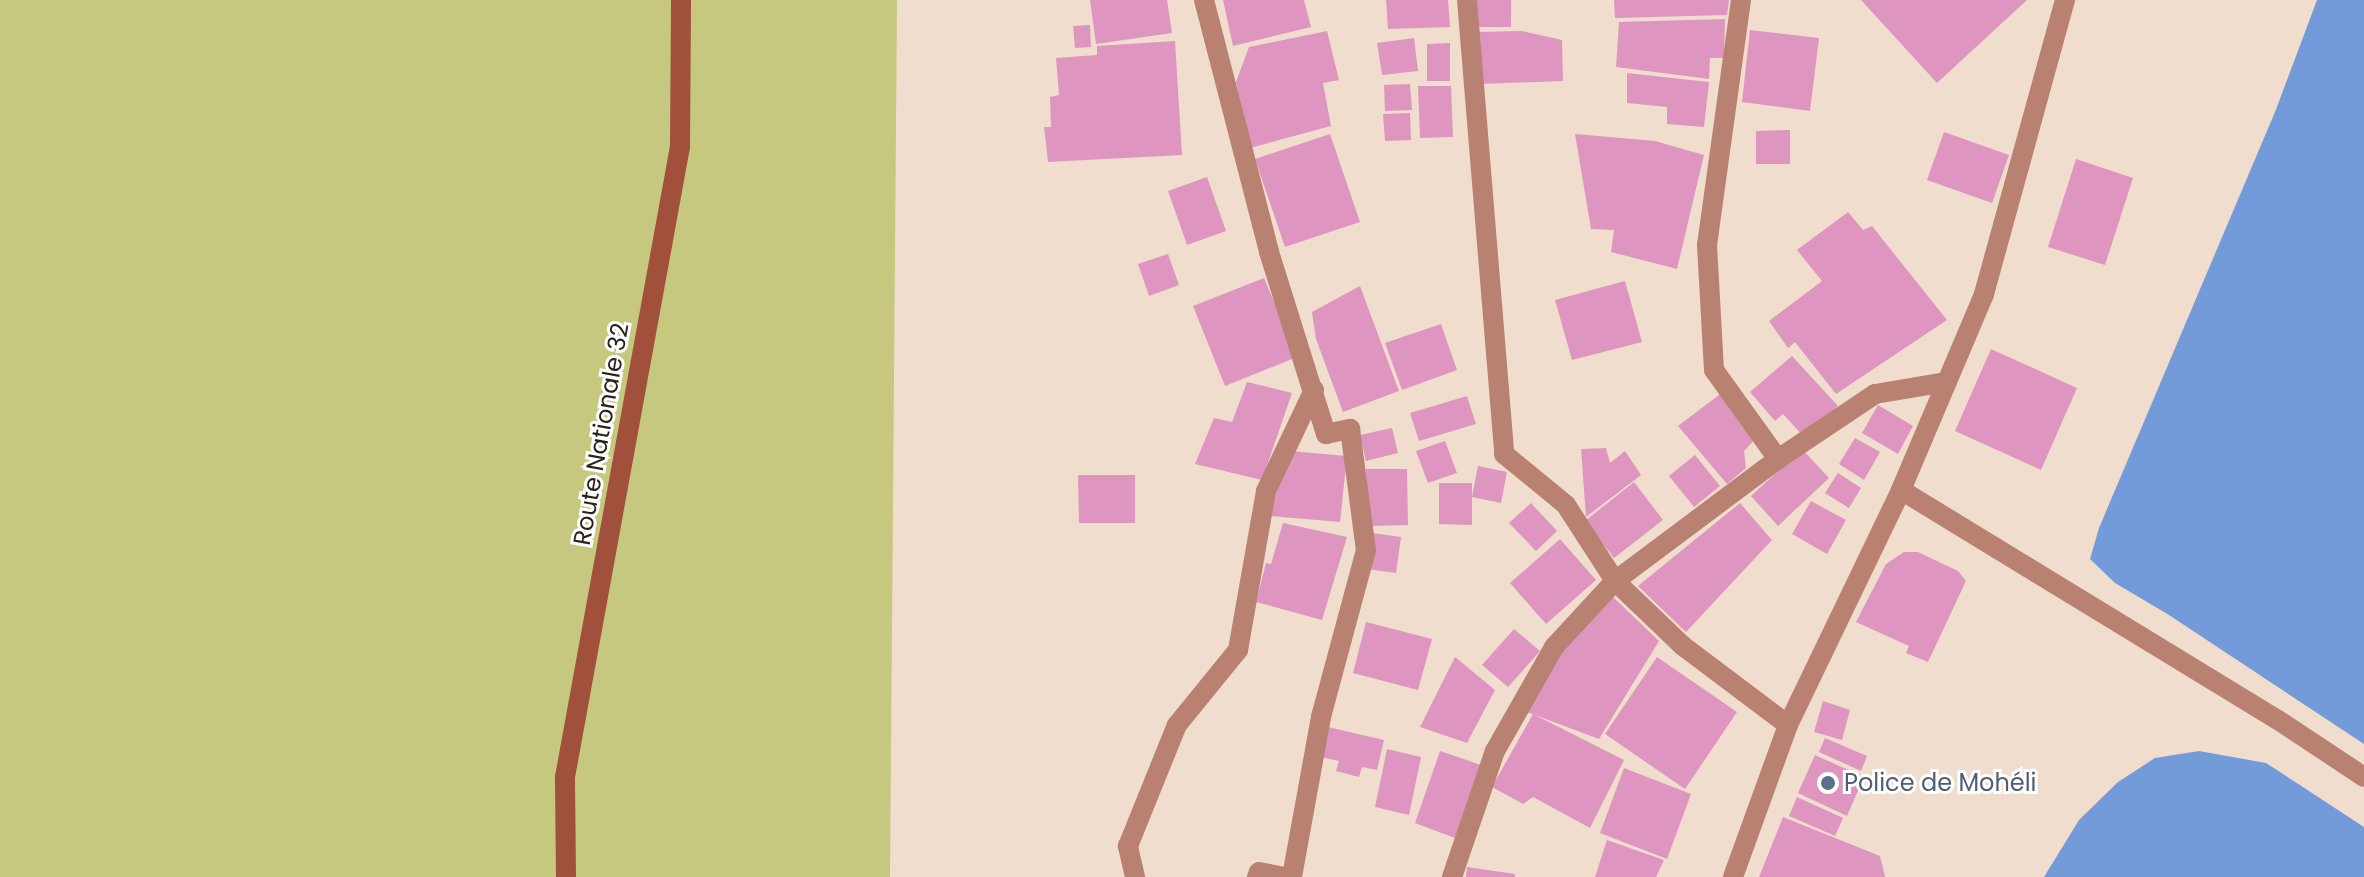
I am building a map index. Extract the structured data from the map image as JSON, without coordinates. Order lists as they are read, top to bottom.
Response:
{
  "streets": {
    "street": ["Route Nationale 32"]
  },
  "places": ["Police de Mohéli"]
}
